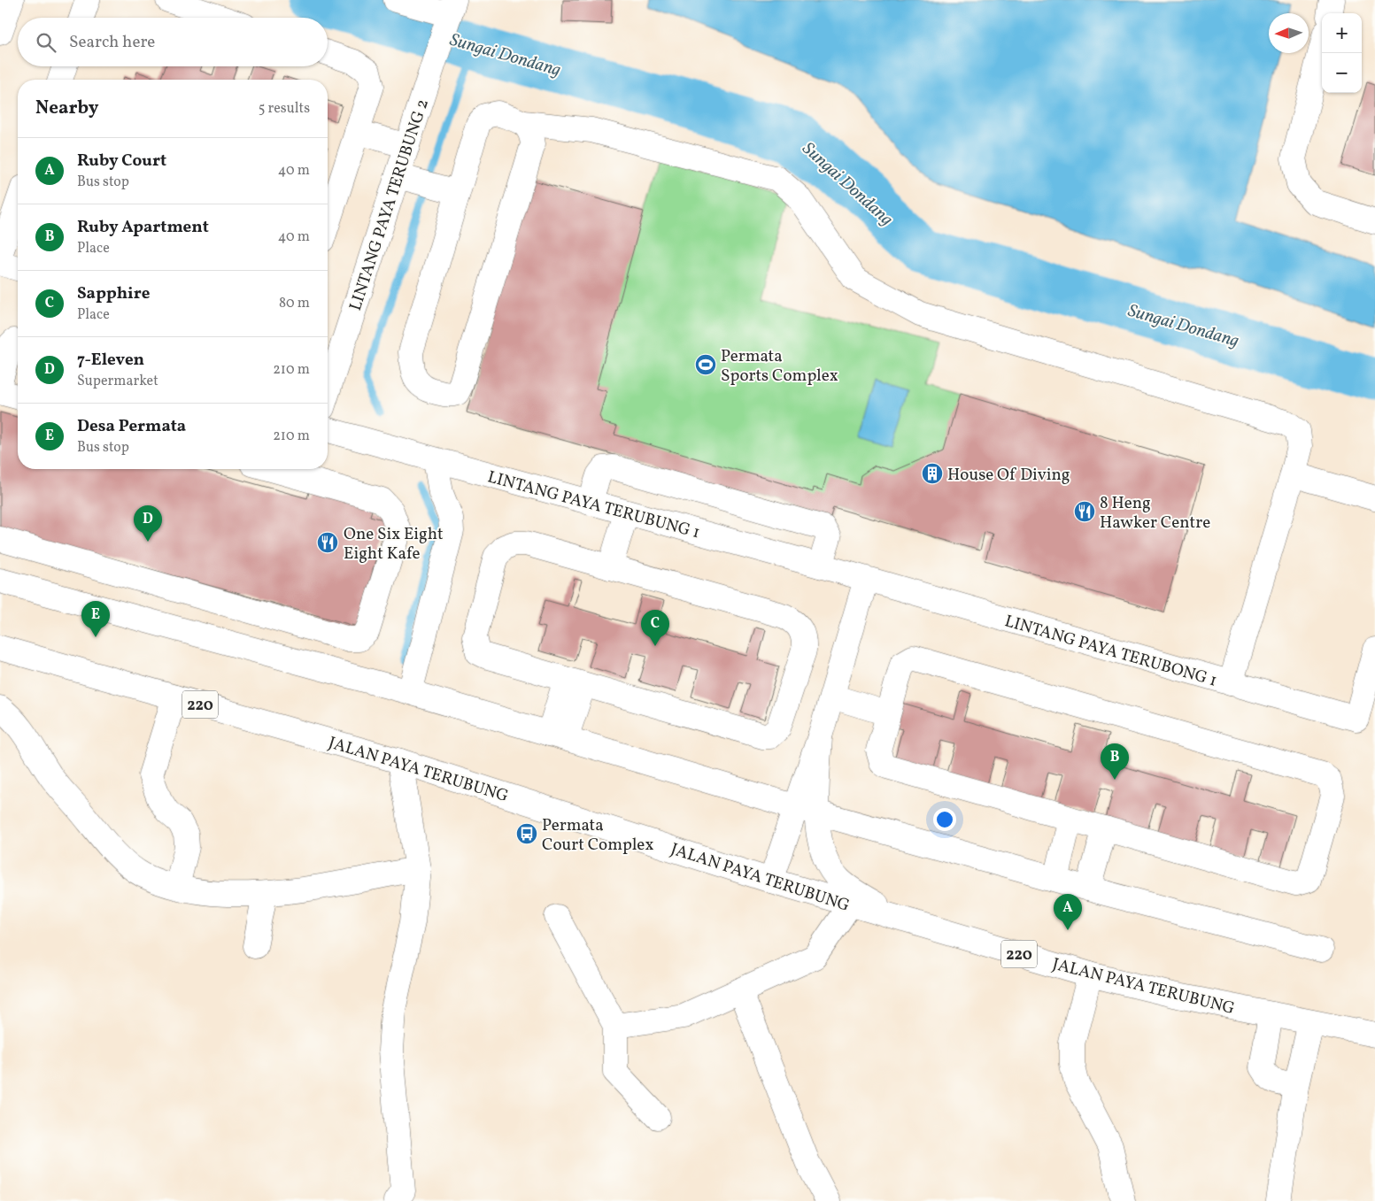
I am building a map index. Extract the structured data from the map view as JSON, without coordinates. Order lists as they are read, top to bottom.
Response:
{
  "streets": {
    "street": [
      "LINTANG PAYA TERUBUNG 2",
      "LINTANG PAYA TERUBUNG 1",
      "LINTANG PAYA TERUBONG 1",
      "220",
      "JALAN PAYA TERUBUNG"
    ]
  },
  "crossings": [
    ["LINTANG PAYA TERUBUNG 1", "LINTANG PAYA TERUBONG 1"]
  ],
  "water": ["Sungai Dondang"],
  "places": {
    "sports": ["Permata Sports Complex"],
    "building": ["House Of Diving"],
    "restaurant": ["8 Heng Hawker Centre", "One Six Eight Eight Kafe"],
    "bus stop": ["Permata Court Complex"]
  },
  "north": "left",
  "page": {
    "map_buttons": ["+", "−"],
    "search": "Search here",
    "heading": ["Nearby", "5 results"],
    "list": [
      {
        "mark": "A",
        "name": "Ruby Court",
        "note": "Bus stop",
        "value": "40 m"
      },
      {
        "mark": "B",
        "name": "Ruby Apartment",
        "note": "Place",
        "value": "40 m"
      },
      {
        "mark": "C",
        "name": "Sapphire",
        "note": "Place",
        "value": "80 m"
      },
      {
        "mark": "D",
        "name": "7-Eleven",
        "note": "Supermarket",
        "value": "210 m"
      },
      {
        "mark": "E",
        "name": "Desa Permata",
        "note": "Bus stop",
        "value": "210 m"
      }
    ],
    "pins": [
      "D",
      "E",
      "C",
      "B",
      "A"
    ]
  }
}
